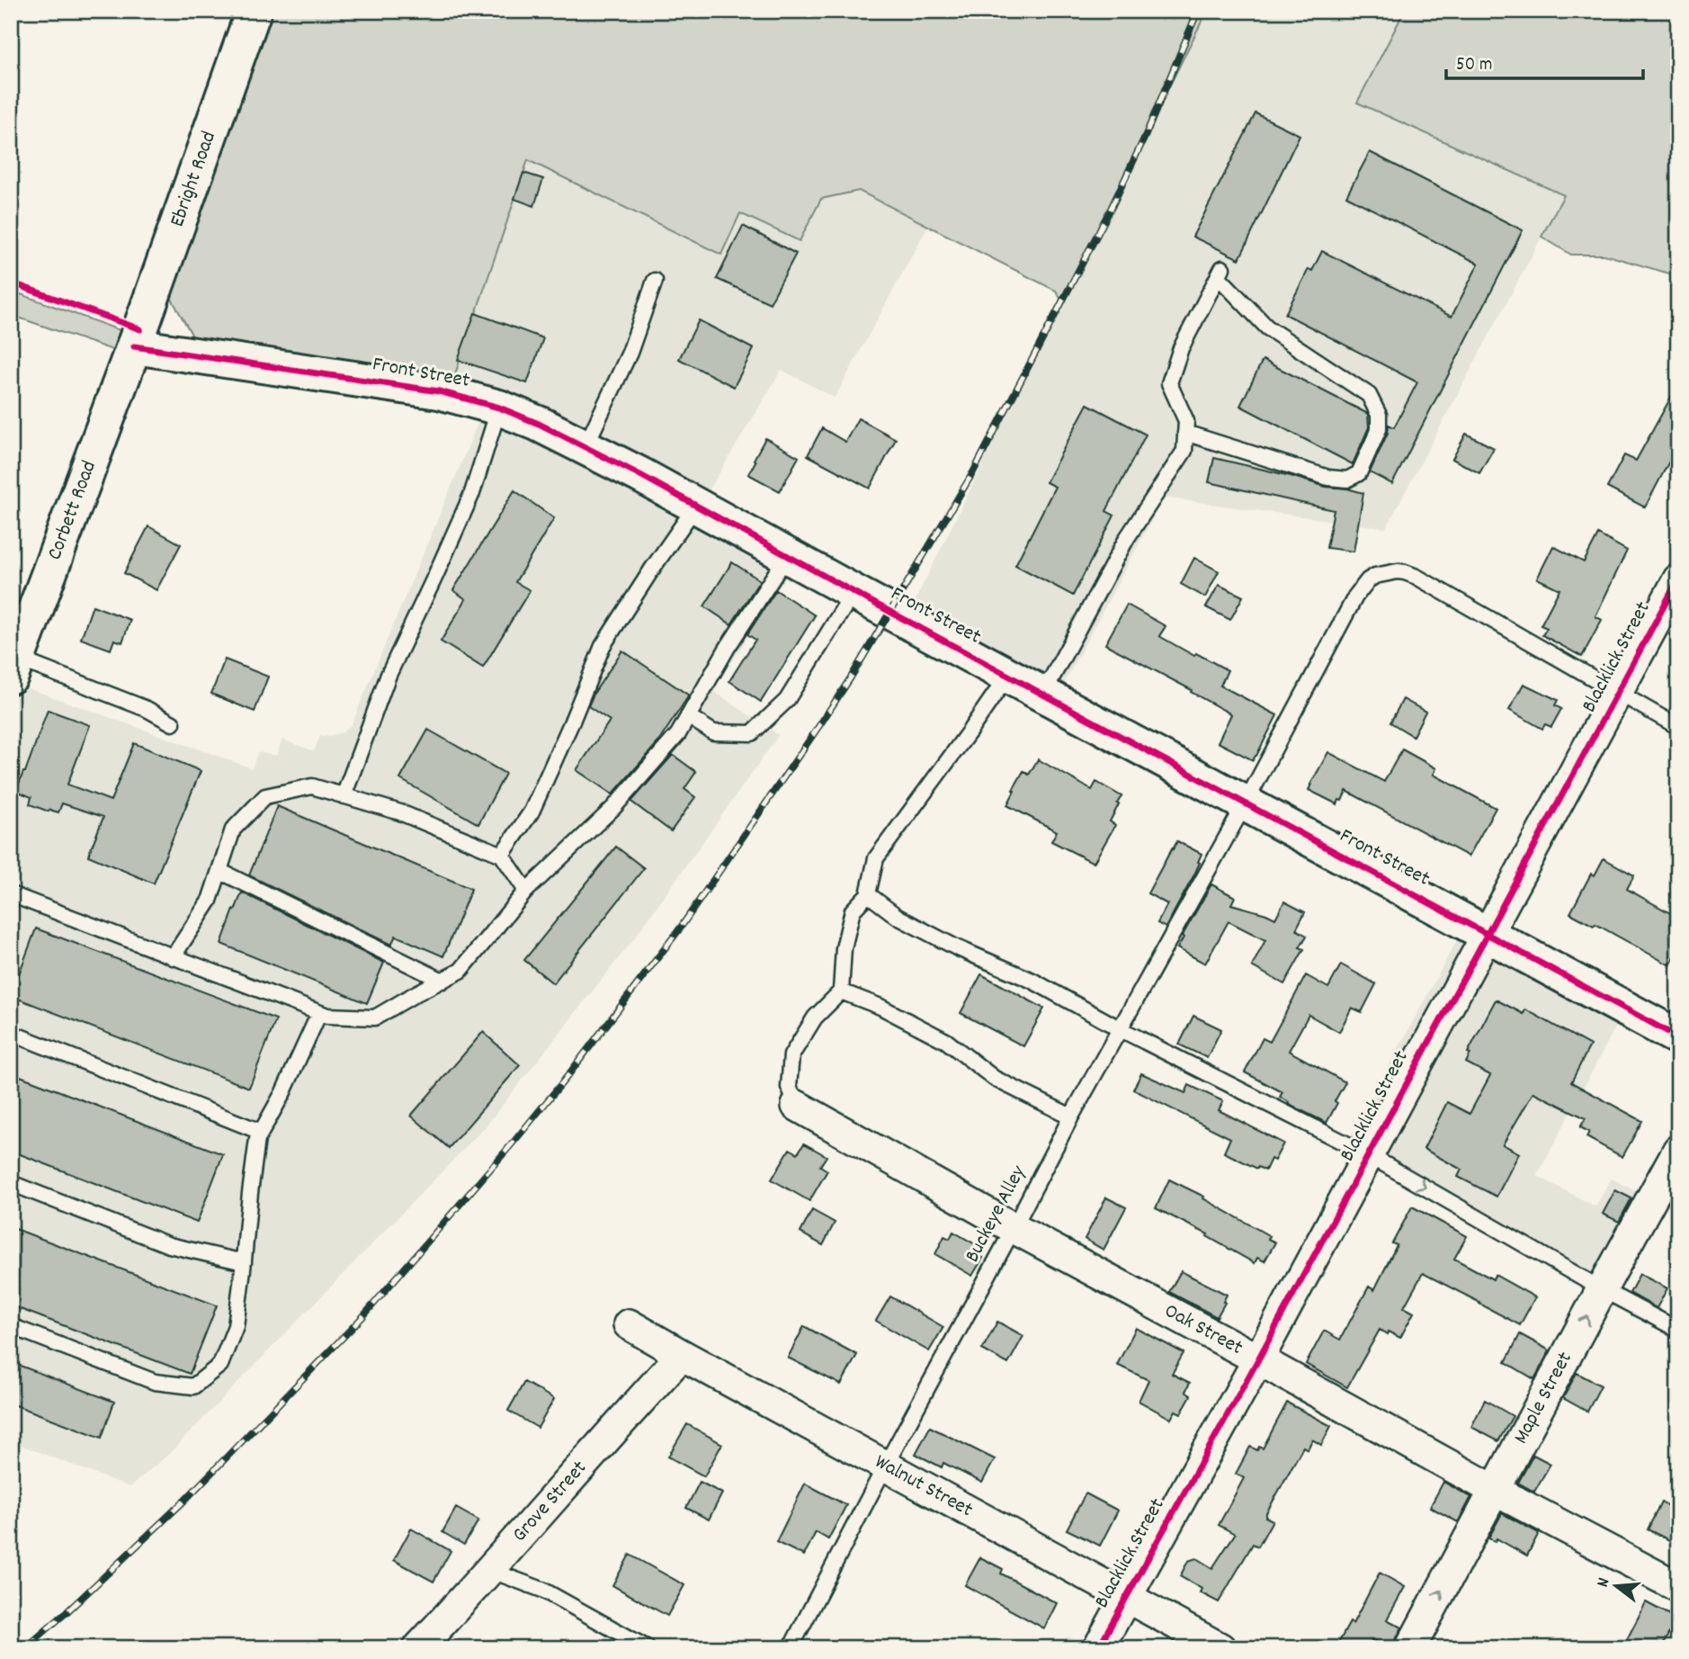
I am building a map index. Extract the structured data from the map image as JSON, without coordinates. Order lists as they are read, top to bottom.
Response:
{
  "streets": {
    "street": [
      "Ebright Road",
      "Front Street",
      "Corbett Road",
      "Blacklick Street",
      "Oak Street",
      "Maple Street",
      "Walnut Street",
      "Grove Street"
    ],
    "lane": ["Buckeye Alley"]
  },
  "crossings": [
    ["Ebright Road", "Front Street"],
    ["Ebright Road", "Corbett Road"],
    ["Front Street", "Corbett Road"],
    ["Front Street", "Blacklick Street"],
    ["Front Street", "Buckeye Alley"],
    ["Blacklick Street", "Buckeye Alley"],
    ["Blacklick Street", "Oak Street"],
    ["Blacklick Street", "Walnut Street"],
    ["Buckeye Alley", "Oak Street"],
    ["Buckeye Alley", "Walnut Street"],
    ["Oak Street", "Maple Street"],
    ["Walnut Street", "Grove Street"]
  ],
  "one_way": ["Maple Street"],
  "scale_bar": "50 m",
  "north": "left"
}
